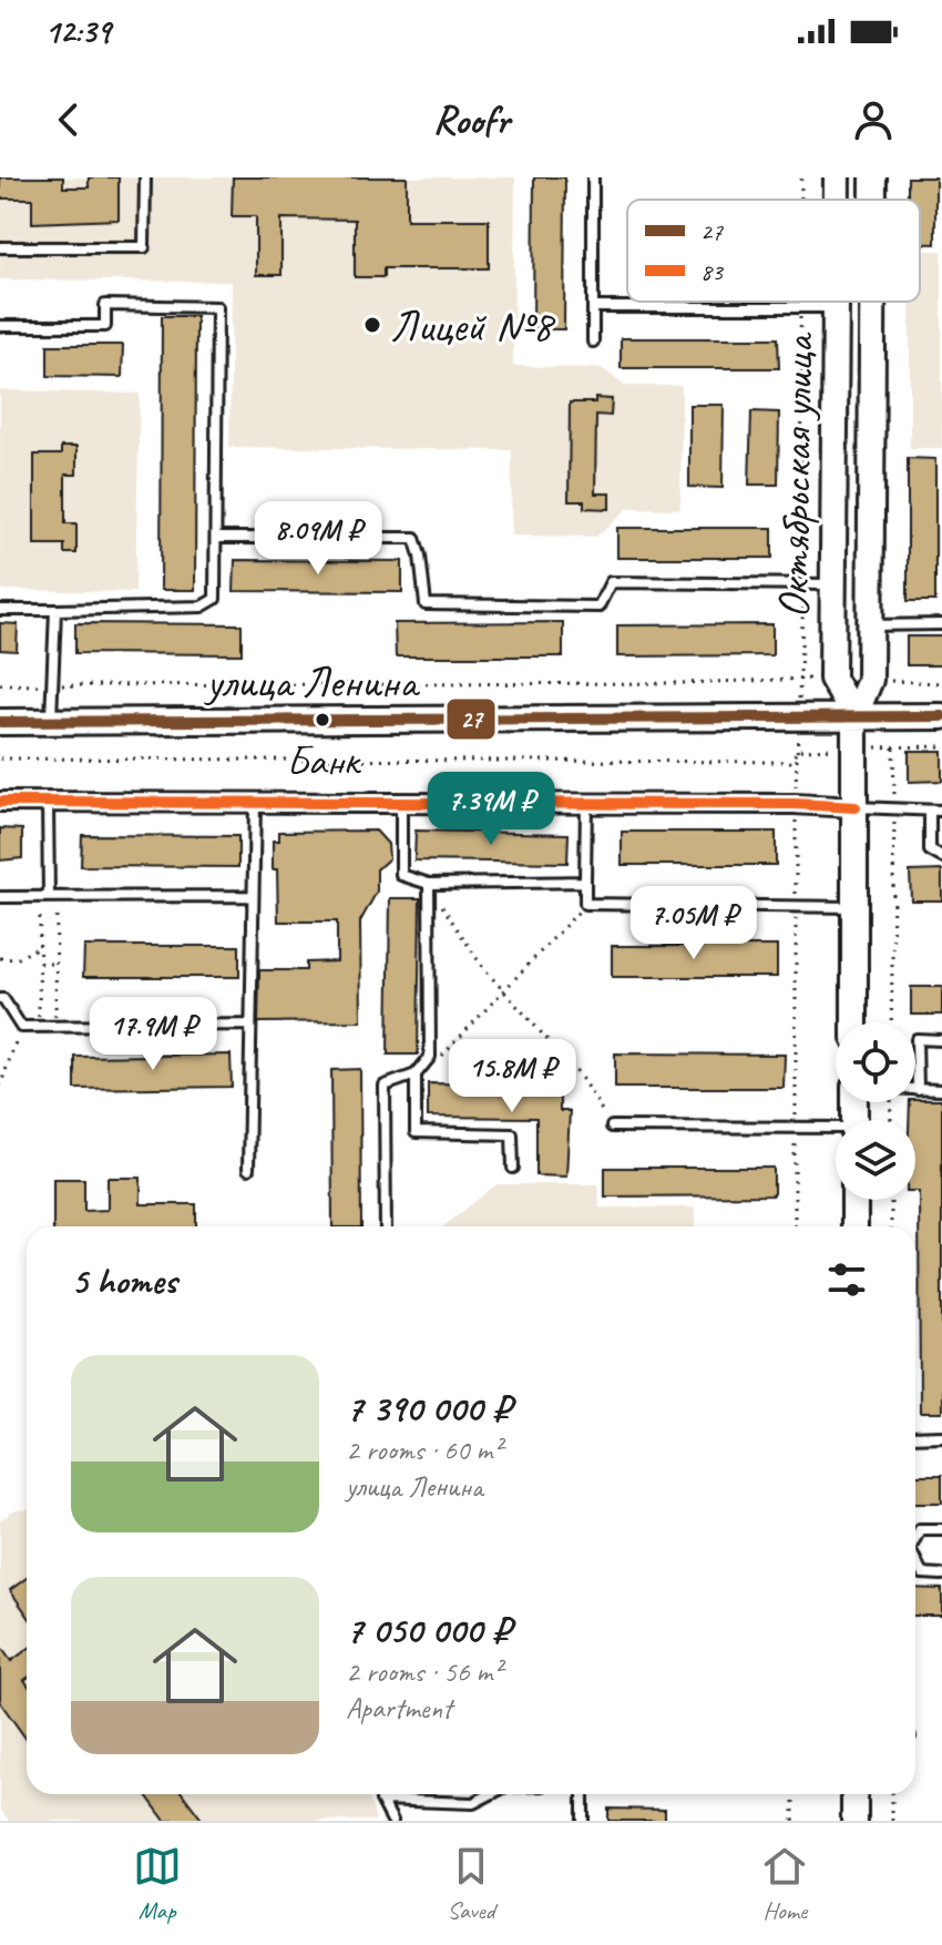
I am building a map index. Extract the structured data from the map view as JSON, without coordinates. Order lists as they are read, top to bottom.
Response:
{
  "streets": {
    "street": ["Октябрьская улица", "улица Ленина"]
  },
  "crossings": [
    ["Октябрьская улица", "улица Ленина"]
  ],
  "places": ["Лицей №8", "Банк"],
  "lines": ["transit line 27", "transit line 83"],
  "legend": ["27", "83"],
  "page": {
    "status": "12:39",
    "header": "Roofr",
    "price": [
      "8.09M ₽",
      "7.39M ₽",
      "7.05M ₽",
      "17.9M ₽",
      "15.8M ₽"
    ],
    "heading": "5 homes",
    "list": [
      {
        "name": "7 390 000 ₽",
        "note": "2 rooms · 60 m² · улица Ленина"
      },
      {
        "name": "7 050 000 ₽",
        "note": "2 rooms · 56 m² · Apartment"
      }
    ],
    "tabs": ["Map", "Saved", "Home"]
  }
}
